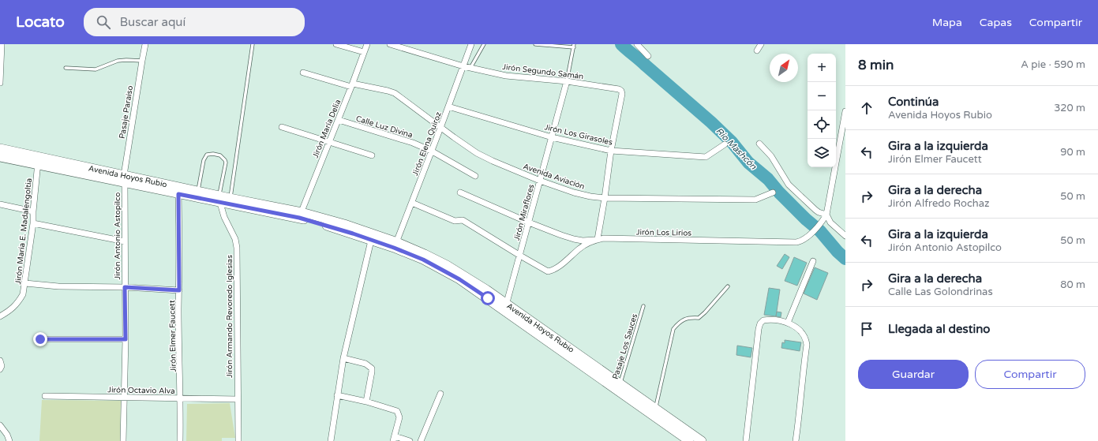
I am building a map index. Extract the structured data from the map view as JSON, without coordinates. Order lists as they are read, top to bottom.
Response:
{
  "streets": {
    "main road": ["Avenida Hoyos Rubio"],
    "street": [
      "Jirón Segundo Samán",
      "Pasaje Paraíso",
      "Calle Luz Divina",
      "Jirón María Delia",
      "Jirón Los Girasoles",
      "Jirón Elena Quiroz",
      "Avenida Aviación",
      "Jirón Miraflores",
      "Jirón María E. Madalengoltia",
      "Jirón Los Lirios",
      "Jirón Antonio Astopilco",
      "Jirón Armando Revoredo Iglesias",
      "Jirón Elmer Faucett",
      "Jirón Octavio Alva"
    ],
    "lane": ["Pasaje Los Sauces"]
  },
  "crossings": [
    ["Jirón Segundo Samán", "Jirón Los Girasoles"],
    ["Jirón Segundo Samán", "Jirón Elena Quiroz"],
    ["Jirón Segundo Samán", "Jirón Miraflores"],
    ["Pasaje Paraíso", "Avenida Hoyos Rubio"],
    ["Pasaje Paraíso", "Jirón Antonio Astopilco"],
    ["Calle Luz Divina", "Jirón María Delia"],
    ["Calle Luz Divina", "Jirón Elena Quiroz"],
    ["Jirón María Delia", "Avenida Hoyos Rubio"],
    ["Jirón María Delia", "Avenida Aviación"],
    ["Jirón Los Girasoles", "Jirón Elena Quiroz"],
    ["Jirón Los Girasoles", "Jirón Miraflores"],
    ["Jirón Elena Quiroz", "Avenida Hoyos Rubio"],
    ["Jirón Elena Quiroz", "Avenida Aviación"],
    ["Jirón Elena Quiroz", "Jirón Los Lirios"],
    ["Avenida Hoyos Rubio", "Jirón Miraflores"],
    ["Avenida Hoyos Rubio", "Jirón María E. Madalengoltia"],
    ["Avenida Hoyos Rubio", "Jirón Antonio Astopilco"],
    ["Avenida Hoyos Rubio", "Jirón Armando Revoredo Iglesias"],
    ["Avenida Hoyos Rubio", "Jirón Elmer Faucett"],
    ["Avenida Hoyos Rubio", "Pasaje Los Sauces"],
    ["Avenida Aviación", "Jirón Miraflores"],
    ["Jirón Miraflores", "Jirón Los Lirios"],
    ["Jirón Antonio Astopilco", "Jirón Octavio Alva"],
    ["Jirón Armando Revoredo Iglesias", "Jirón Octavio Alva"],
    ["Jirón Elmer Faucett", "Jirón Octavio Alva"]
  ],
  "water": ["Río Mashcón"],
  "north": "top right",
  "page": {
    "header": "Locato",
    "search": "Buscar aquí",
    "nav": ["Mapa", "Capas", "Compartir"],
    "heading": ["8 min", "A pie · 590 m"],
    "map_buttons": ["+", "−"],
    "list": [
      ["Continúa", "Avenida Hoyos Rubio", "320 m"],
      ["Gira a la izquierda", "Jirón Elmer Faucett", "90 m"],
      ["Gira a la derecha", "Jirón Alfredo Rochaz", "50 m"],
      ["Gira a la izquierda", "Jirón Antonio Astopilco", "50 m"],
      ["Gira a la derecha", "Calle Las Golondrinas", "80 m"],
      "Llegada al destino"
    ],
    "buttons": ["Guardar", "Compartir"]
  }
}
